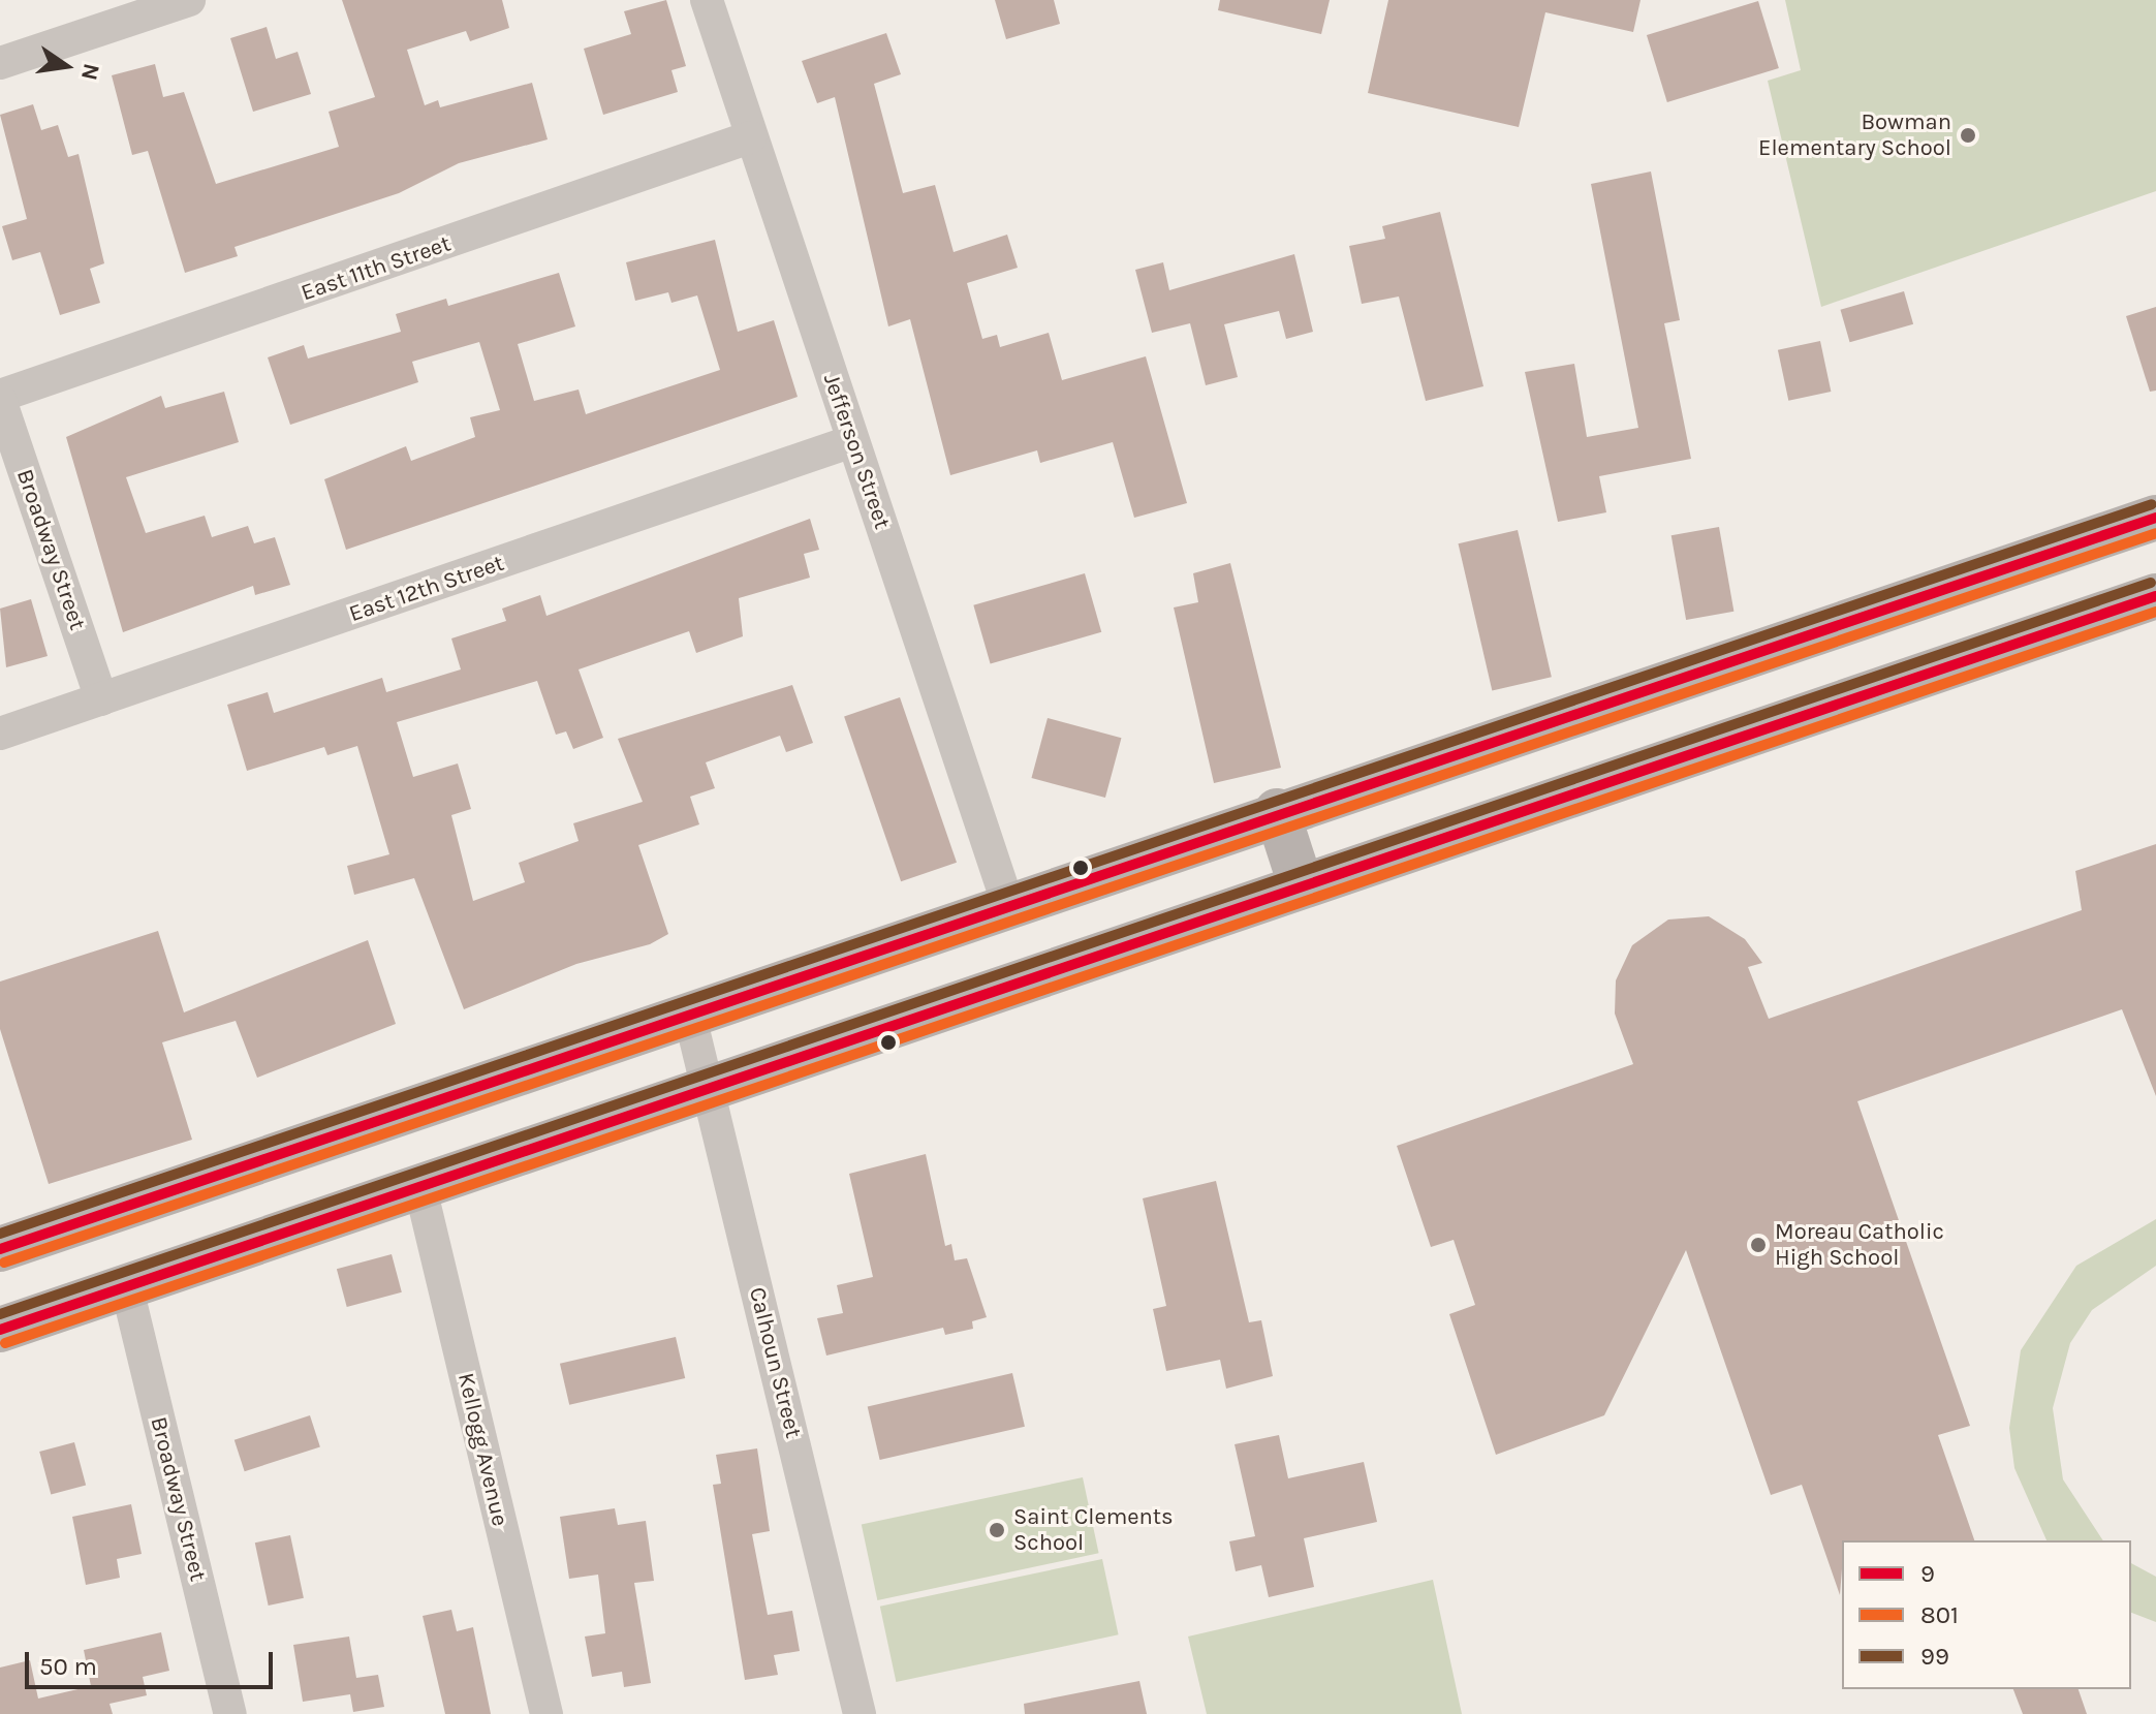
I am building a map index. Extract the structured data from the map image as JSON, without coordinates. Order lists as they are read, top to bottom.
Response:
{
  "streets": {
    "street": [
      "East 11th Street",
      "Jefferson Street",
      "Broadway Street",
      "East 12th Street",
      "Calhoun Street",
      "Kellogg Avenue"
    ]
  },
  "crossings": [
    ["East 11th Street", "Jefferson Street"],
    ["East 11th Street", "Broadway Street"],
    ["Jefferson Street", "East 12th Street"],
    ["Broadway Street", "East 12th Street"]
  ],
  "places": ["Bowman Elementary School", "Moreau Catholic High School", "Saint Clements School"],
  "lines": ["transit line 99", "transit line 9", "transit line 801"],
  "legend": ["9", "801", "99"],
  "scale_bar": "50 m",
  "north": "right"
}
